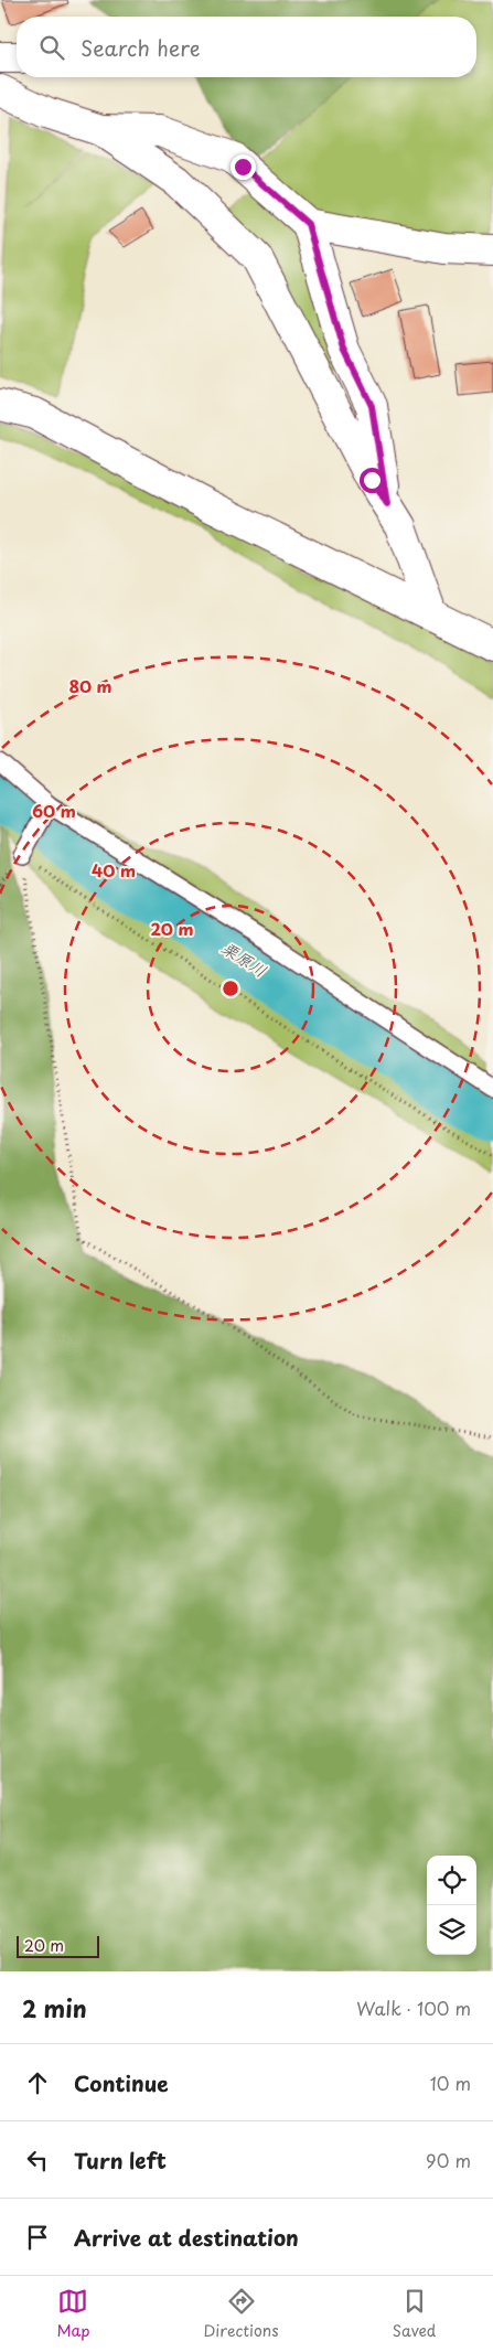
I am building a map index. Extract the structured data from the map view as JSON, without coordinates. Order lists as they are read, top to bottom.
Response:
{
  "water": ["栗原川"],
  "scale_bar": "20 m",
  "page": {
    "search": "Search here",
    "scale": "20 m",
    "heading": ["2 min", "Walk · 100 m"],
    "list": [
      ["Continue", "10 m"],
      ["Turn left", "90 m"],
      "Arrive at destination"
    ],
    "nav": ["Map", "Directions", "Saved"]
  },
  "rings": [
    "80 m",
    "60 m",
    "40 m",
    "20 m"
  ]
}
